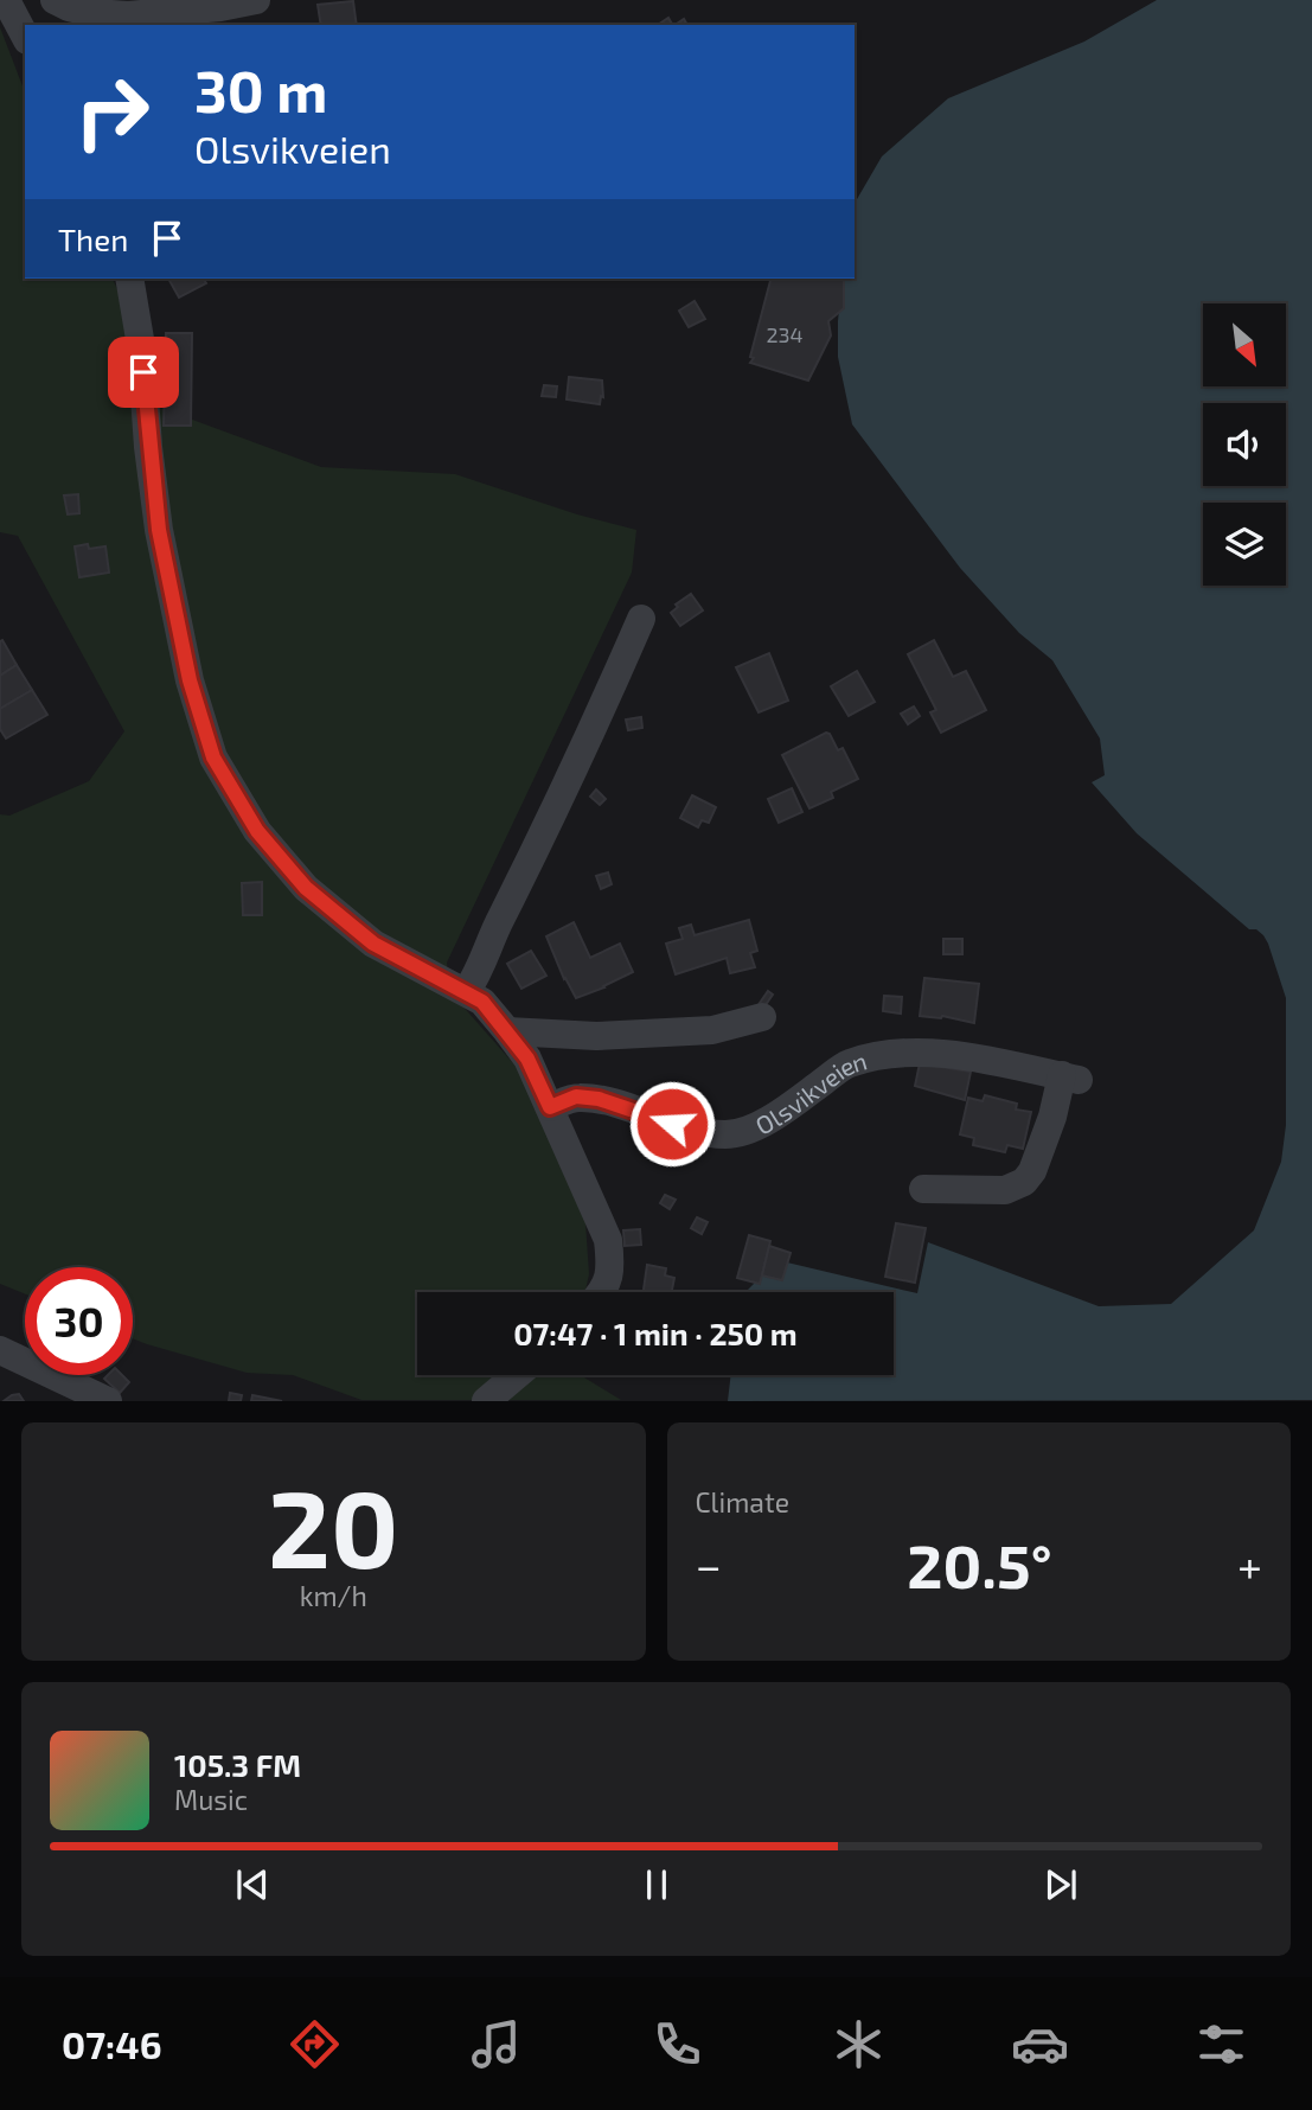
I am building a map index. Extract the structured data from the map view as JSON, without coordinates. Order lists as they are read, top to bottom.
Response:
{
  "streets": {
    "street": ["Olsvikveien"]
  },
  "house_numbers": ["234"],
  "north": "bottom right",
  "page": {
    "turn": ["30 m", "Olsvikveien"],
    "then": "Then",
    "limit": "30",
    "trip": "07:47 · 1 min · 250 m",
    "tile": [
      ["20", "km/h"],
      "Climate"
    ],
    "heat": ["−", "20.5°", "+"],
    "song": ["105.3 FM", "Music"],
    "tabs": "07:46"
  }
}
